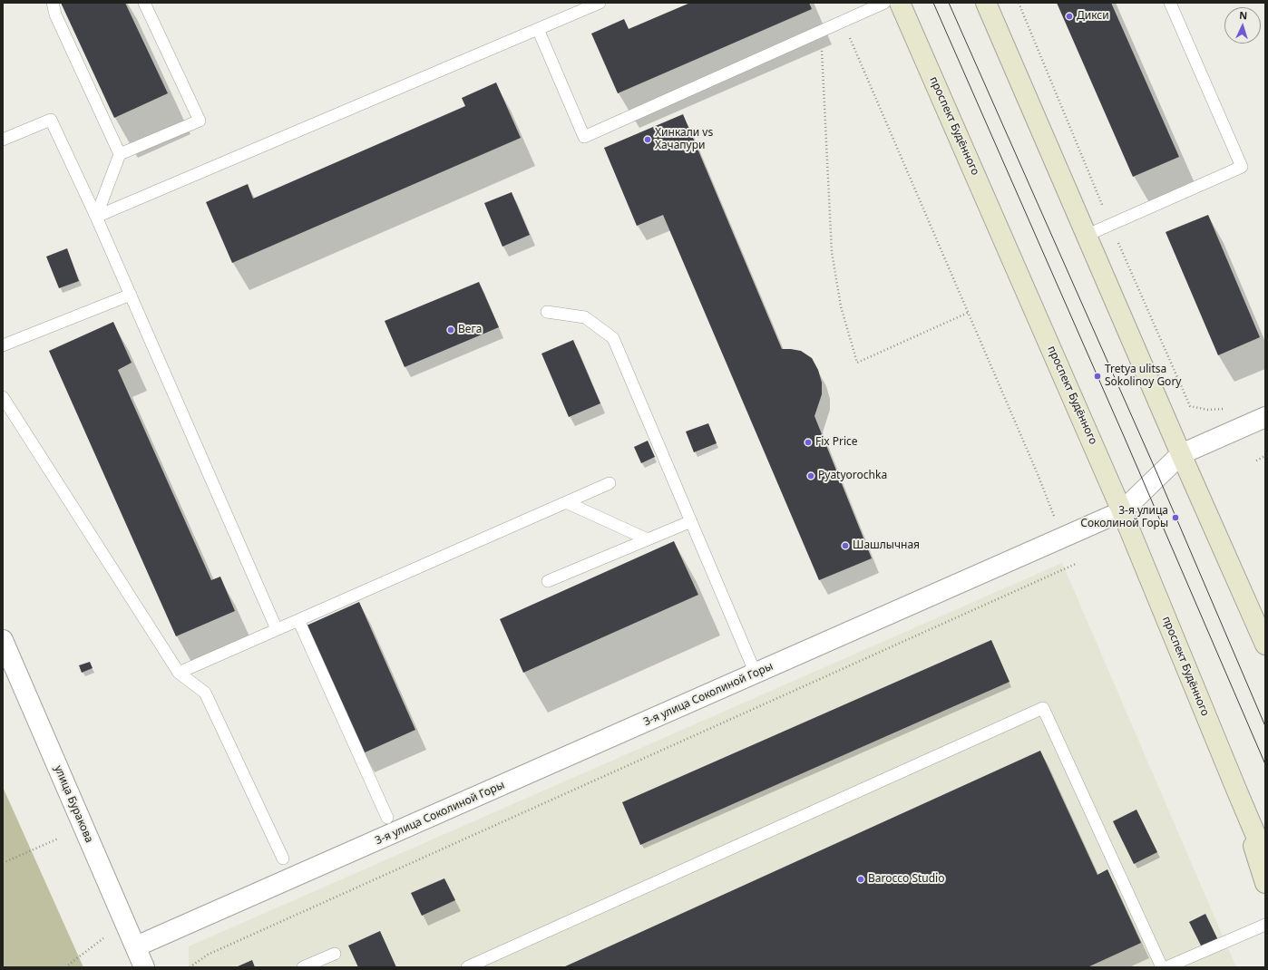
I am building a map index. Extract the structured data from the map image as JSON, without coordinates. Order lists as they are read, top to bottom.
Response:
{
  "streets": {
    "main road": ["проспект Будённого"],
    "street": ["3-я улица Соколиной Горы", "улица Буракова"]
  },
  "crossings": [
    ["проспект Будённого", "3-я улица Соколиной Горы"],
    ["3-я улица Соколиной Горы", "улица Буракова"]
  ],
  "places": [
    "Дикси",
    "Хинкали vs Хачапури",
    "Вега",
    "Tretya ulitsa Sokolinoy Gory",
    "Fix Price",
    "Pyatyorochka",
    "3-я улица Соколиной Горы",
    "Шашлычная",
    "Barocco Studio"
  ],
  "north": "top"
}
